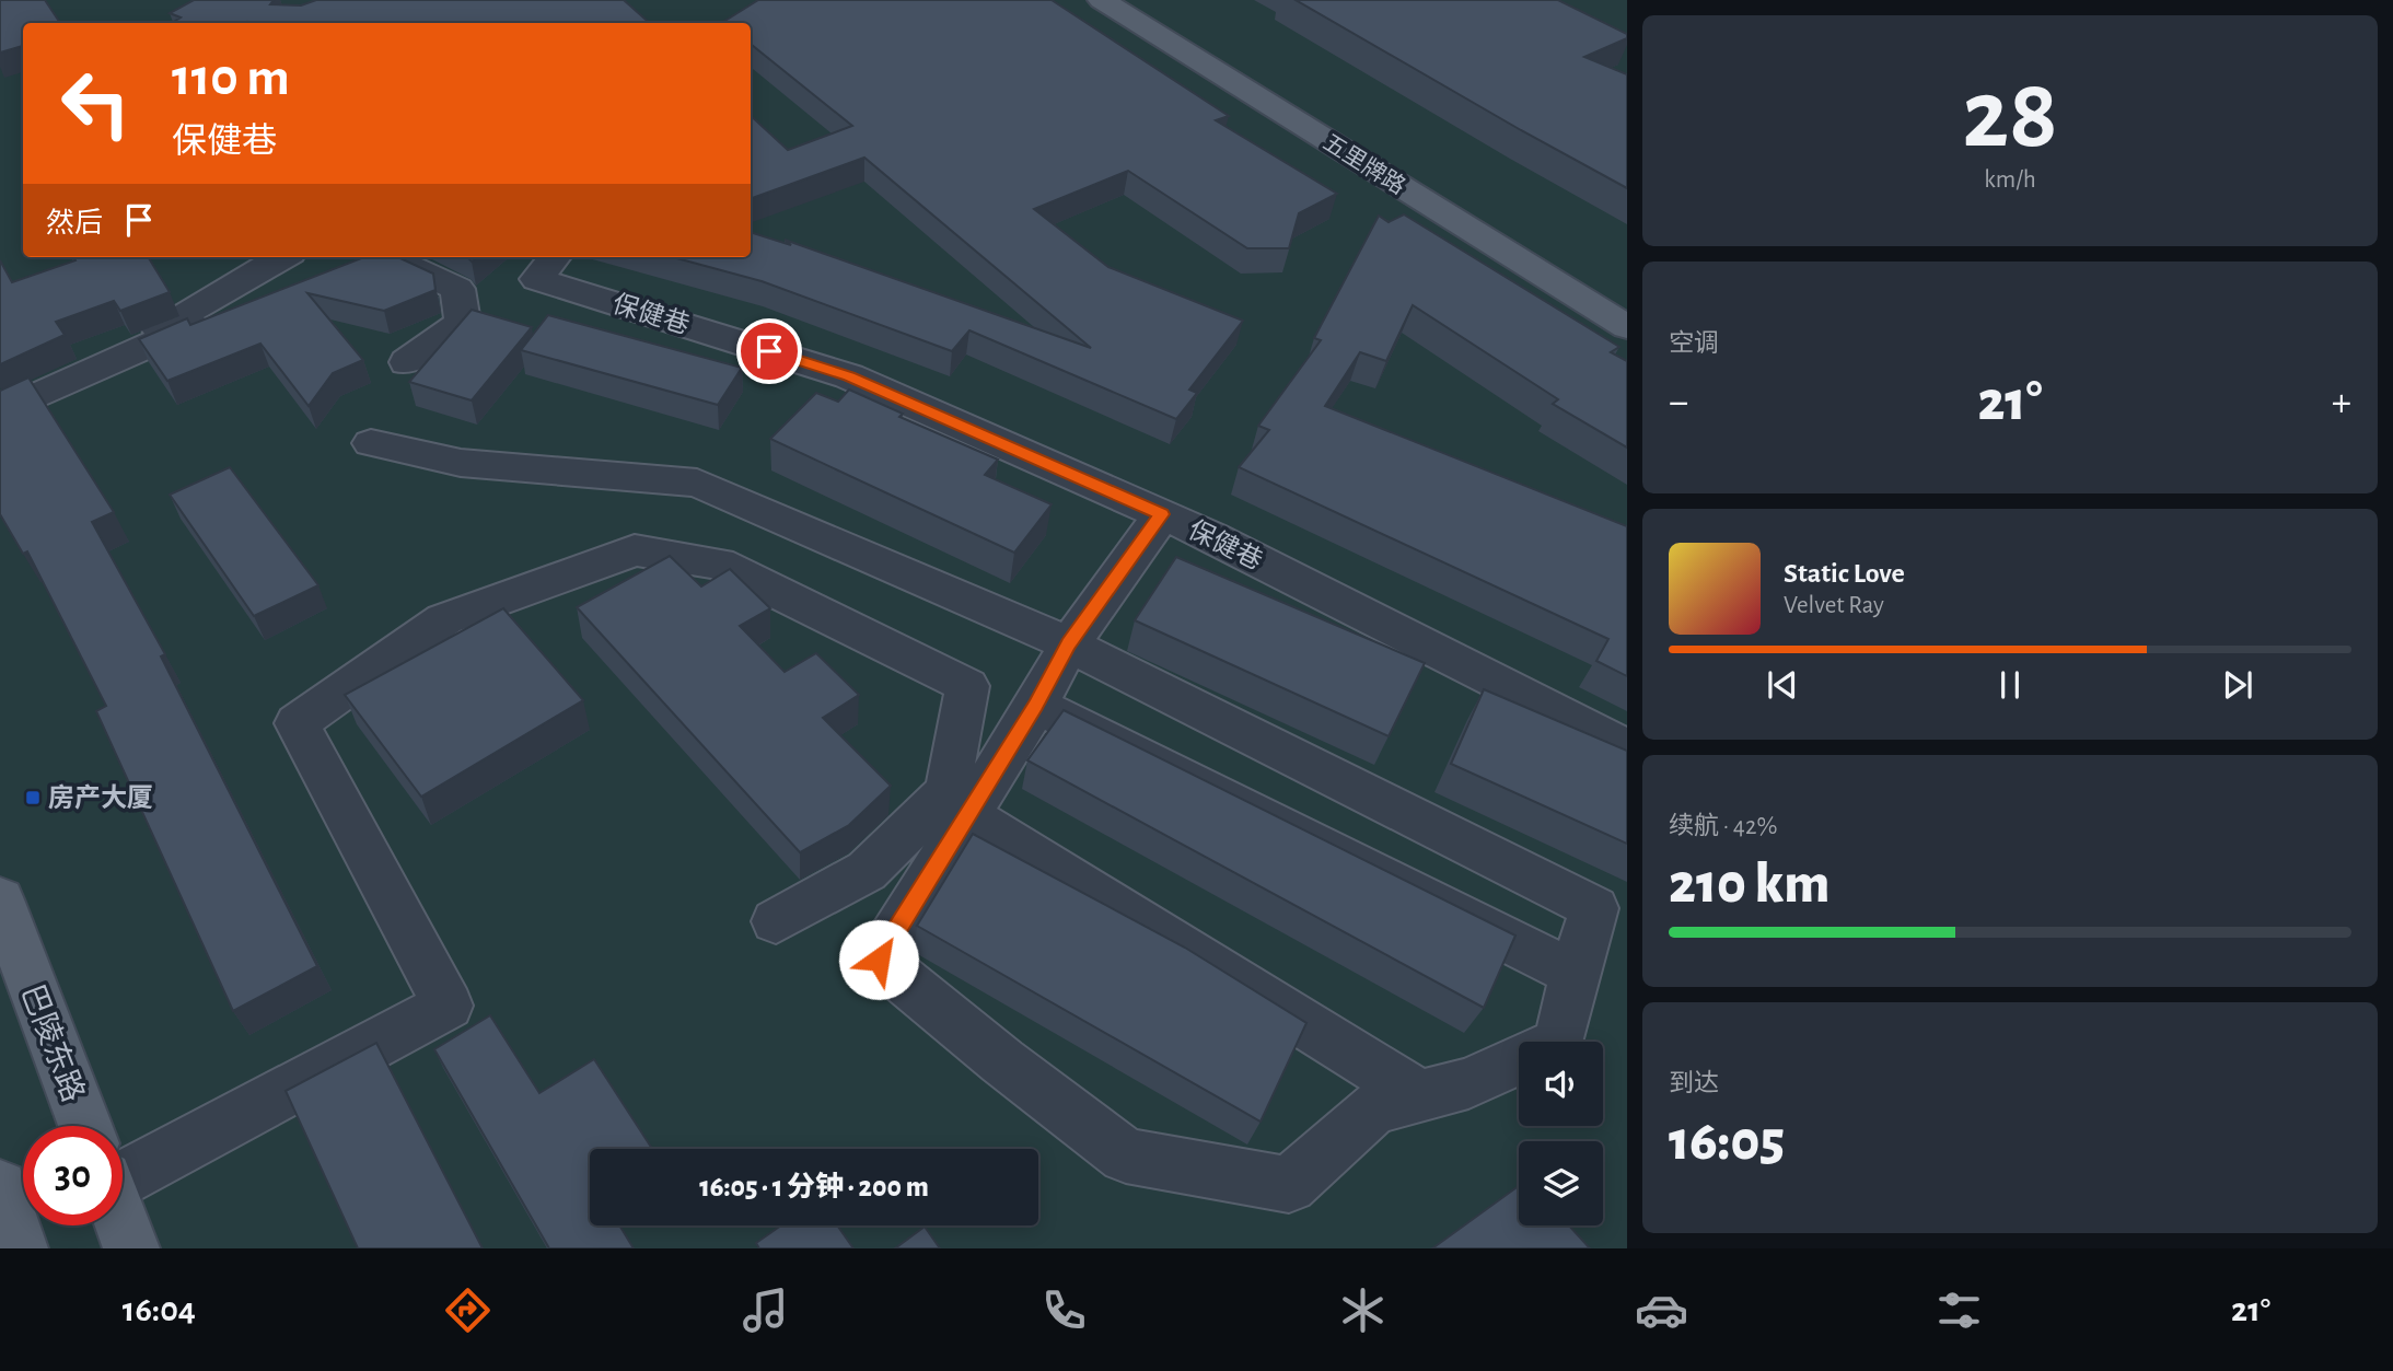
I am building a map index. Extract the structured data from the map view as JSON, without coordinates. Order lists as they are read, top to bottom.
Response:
{
  "streets": {
    "main road": ["五里牌路", "巴陵东路"],
    "street": ["保健巷"]
  },
  "places": {
    "transit": ["房产大厦"]
  },
  "page": {
    "tile": [
      ["28", "km/h"],
      "空调",
      ["续航 · 42%", "210 km"],
      ["到达", "16:05"]
    ],
    "turn": ["110 m", "保健巷"],
    "then": "然后",
    "heat": ["−", "21°", "+"],
    "song": ["Static Love", "Velvet Ray"],
    "limit": "30",
    "trip": "16:05 · 1 分钟 · 200 m",
    "tabs": ["16:04", "21°"]
  }
}
